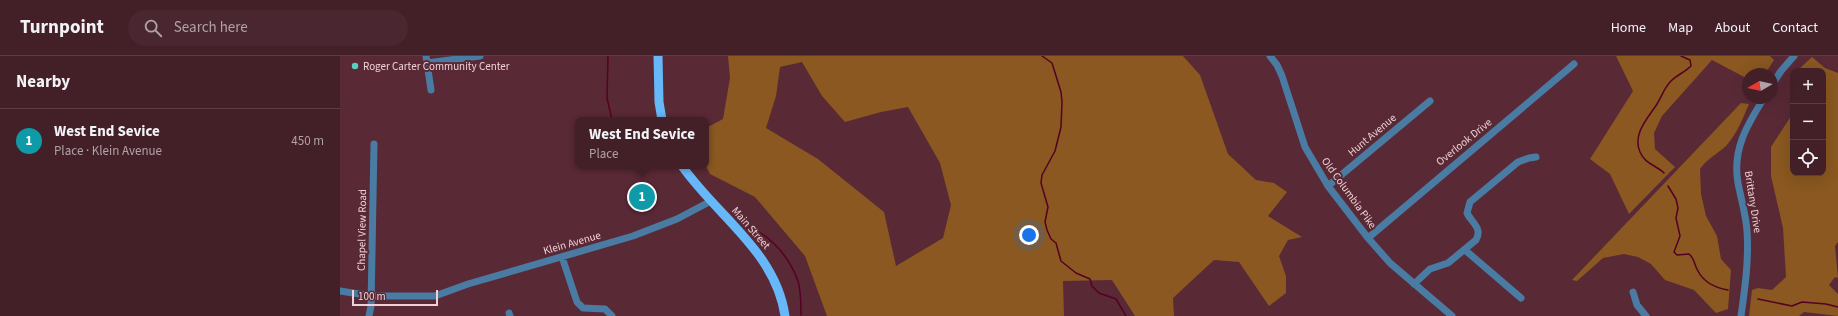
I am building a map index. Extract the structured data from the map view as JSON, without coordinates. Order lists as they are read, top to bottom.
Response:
{
  "streets": {
    "main road": ["Main Street"],
    "street": [
      "Hunt Avenue",
      "Overlook Drive",
      "Old Columbia Pike",
      "Brittany Drive",
      "Chapel View Road",
      "Klein Avenue"
    ]
  },
  "crossings": [
    ["Hunt Avenue", "Old Columbia Pike"],
    ["Overlook Drive", "Old Columbia Pike"],
    ["Main Street", "Klein Avenue"],
    ["Chapel View Road", "Klein Avenue"]
  ],
  "places": ["Roger Carter Community Center"],
  "scale_bar": "100 m",
  "north": "left",
  "page": {
    "header": "Turnpoint",
    "search": "Search here",
    "nav": [
      "Home",
      "Map",
      "About",
      "Contact"
    ],
    "heading": "Nearby",
    "map_buttons": ["+", "−"],
    "list": [
      {
        "mark": "1",
        "name": "West End Sevice",
        "note": "Place · Klein Avenue",
        "value": "450 m"
      }
    ],
    "popup": ["West End Sevice", "Place"],
    "pins": "1",
    "scale": "100 m"
  }
}
